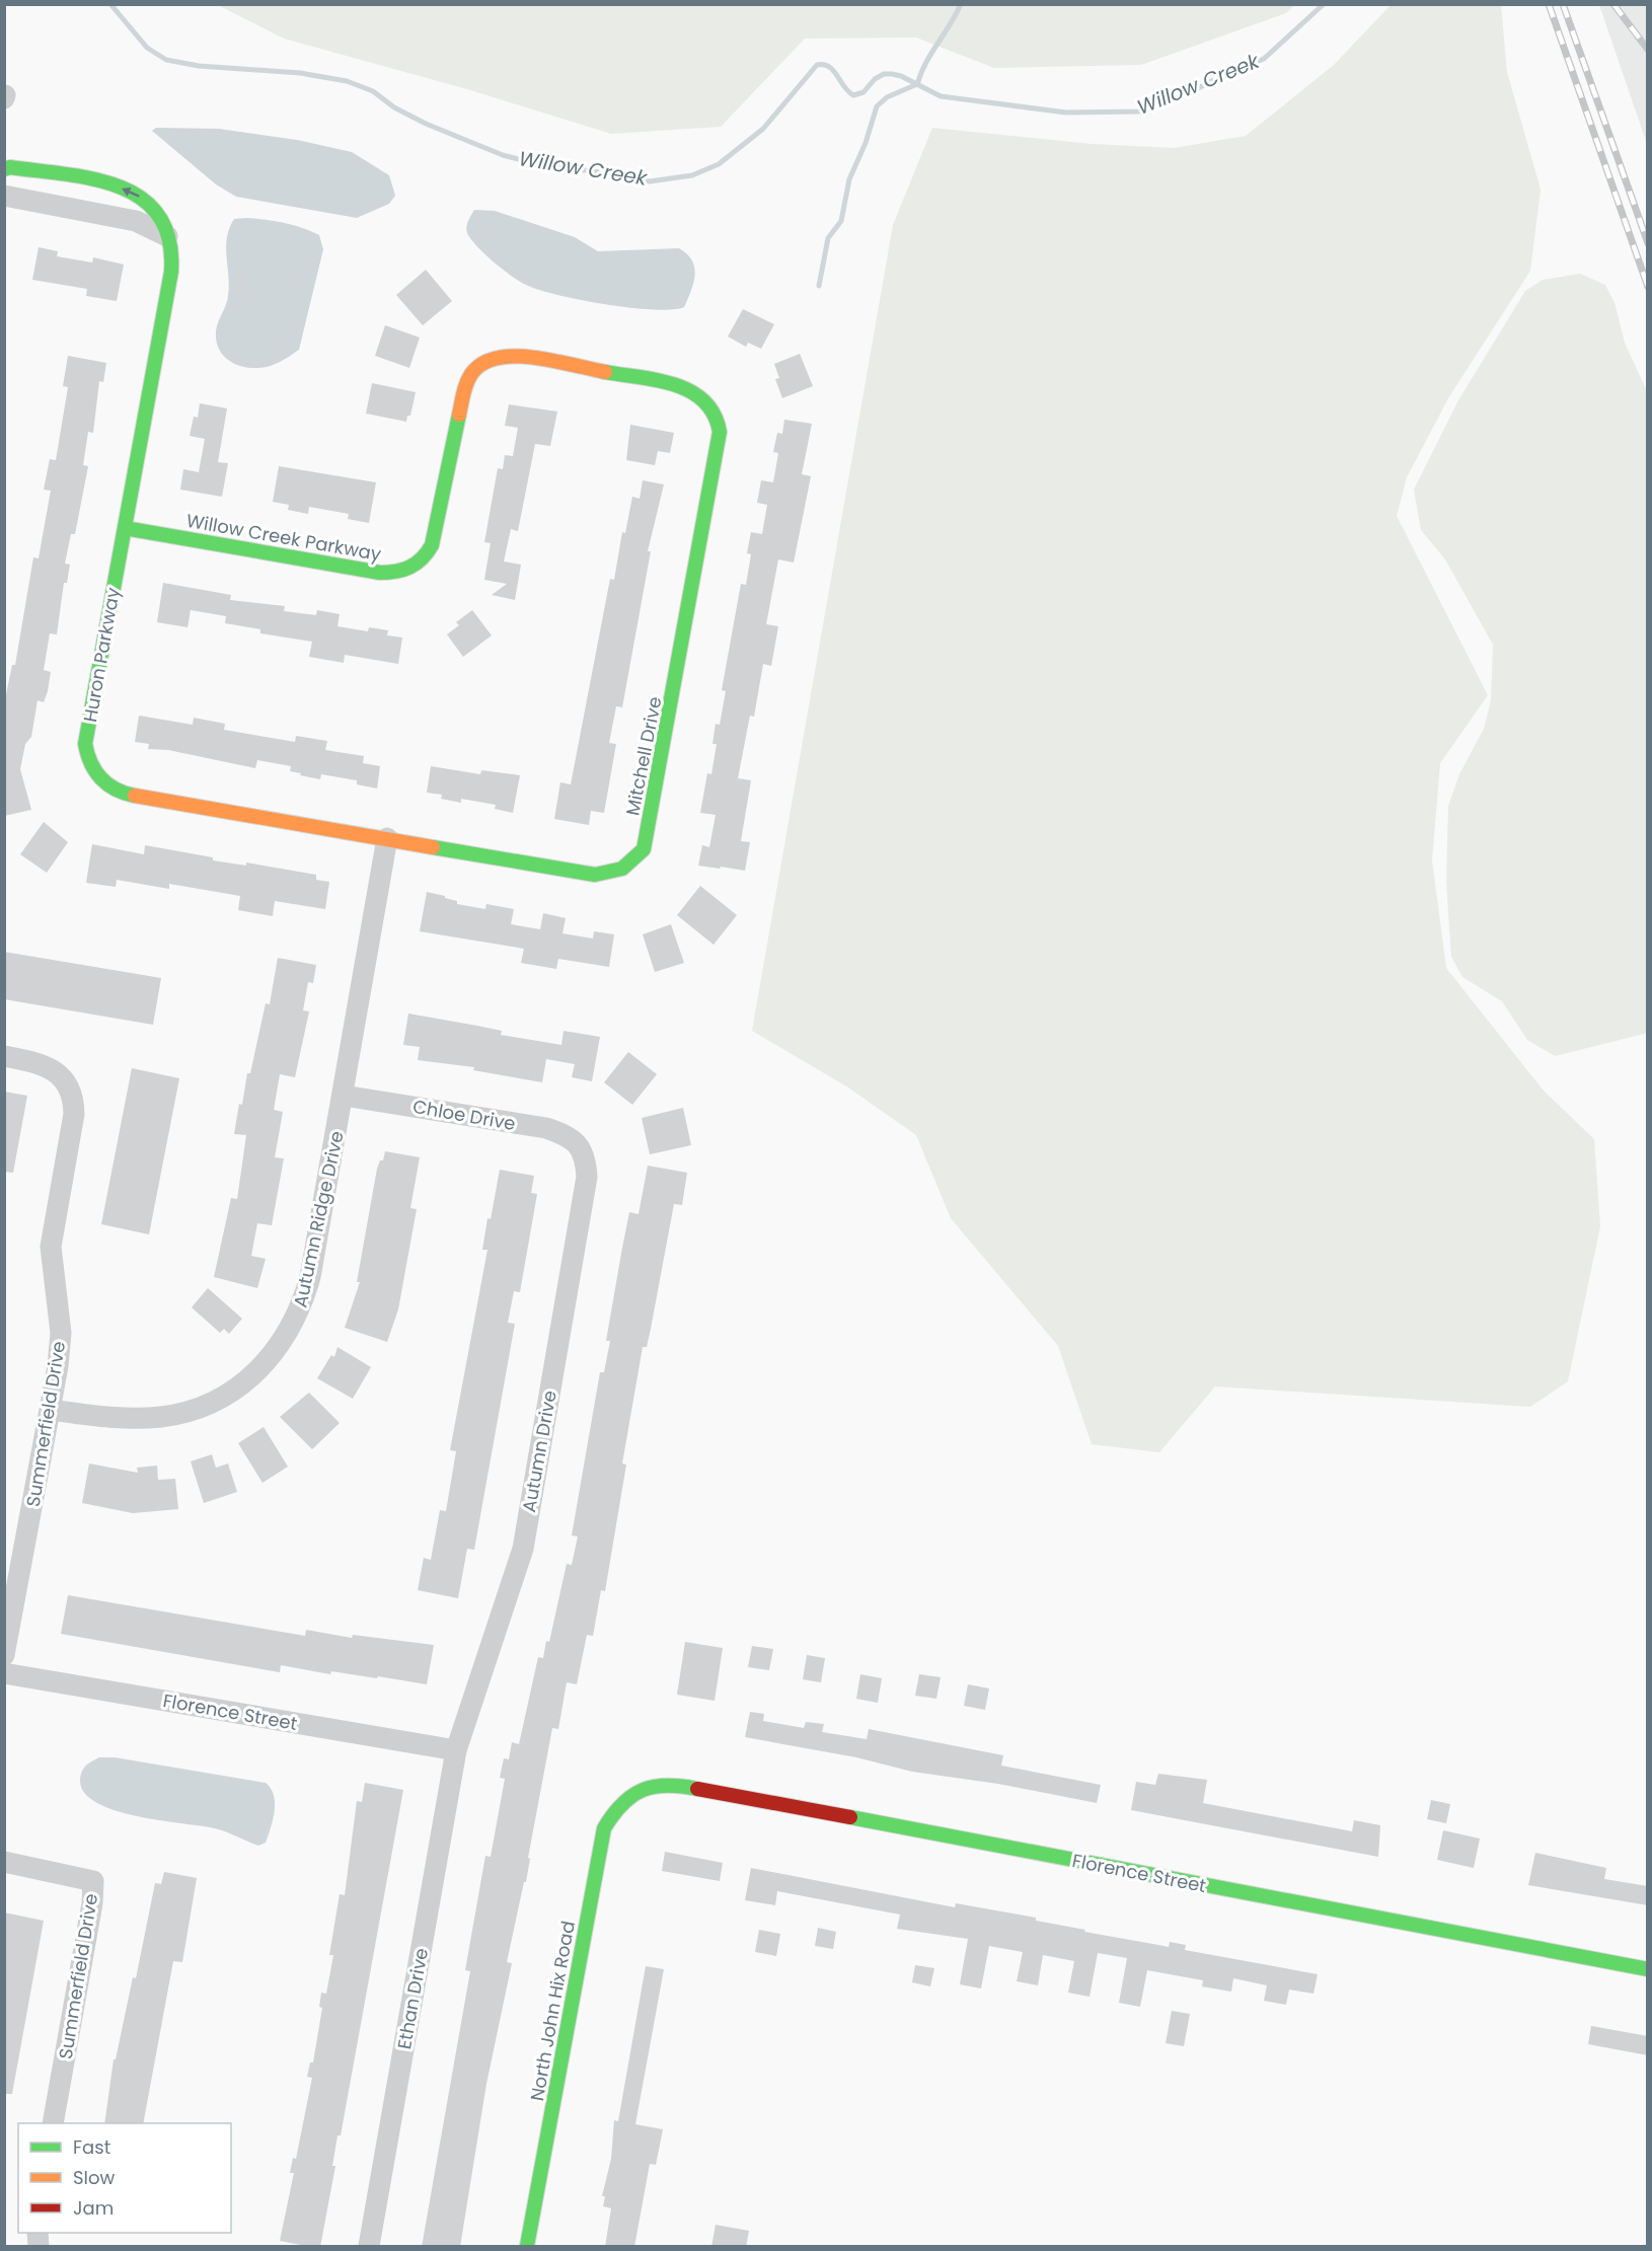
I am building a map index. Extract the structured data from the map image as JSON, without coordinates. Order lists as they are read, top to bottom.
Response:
{
  "streets": {
    "street": [
      "Willow Creek Parkway",
      "Huron Parkway",
      "Mitchell Drive",
      "Chloe Drive",
      "Autumn Ridge Drive",
      "Summerfield Drive",
      "Autumn Drive",
      "Florence Street",
      "Ethan Drive",
      "North John Hix Road"
    ]
  },
  "crossings": [
    ["Willow Creek Parkway", "Huron Parkway"],
    ["Willow Creek Parkway", "Mitchell Drive"],
    ["Huron Parkway", "Mitchell Drive"],
    ["Huron Parkway", "Autumn Ridge Drive"],
    ["Mitchell Drive", "Autumn Ridge Drive"],
    ["Chloe Drive", "Autumn Ridge Drive"],
    ["Chloe Drive", "Autumn Drive"],
    ["Autumn Ridge Drive", "Summerfield Drive"],
    ["Autumn Drive", "Florence Street"],
    ["Autumn Drive", "Ethan Drive"],
    ["Florence Street", "Ethan Drive"],
    ["Florence Street", "North John Hix Road"]
  ],
  "water": ["Willow Creek"],
  "legend": ["Fast", "Slow", "Jam"]
}
